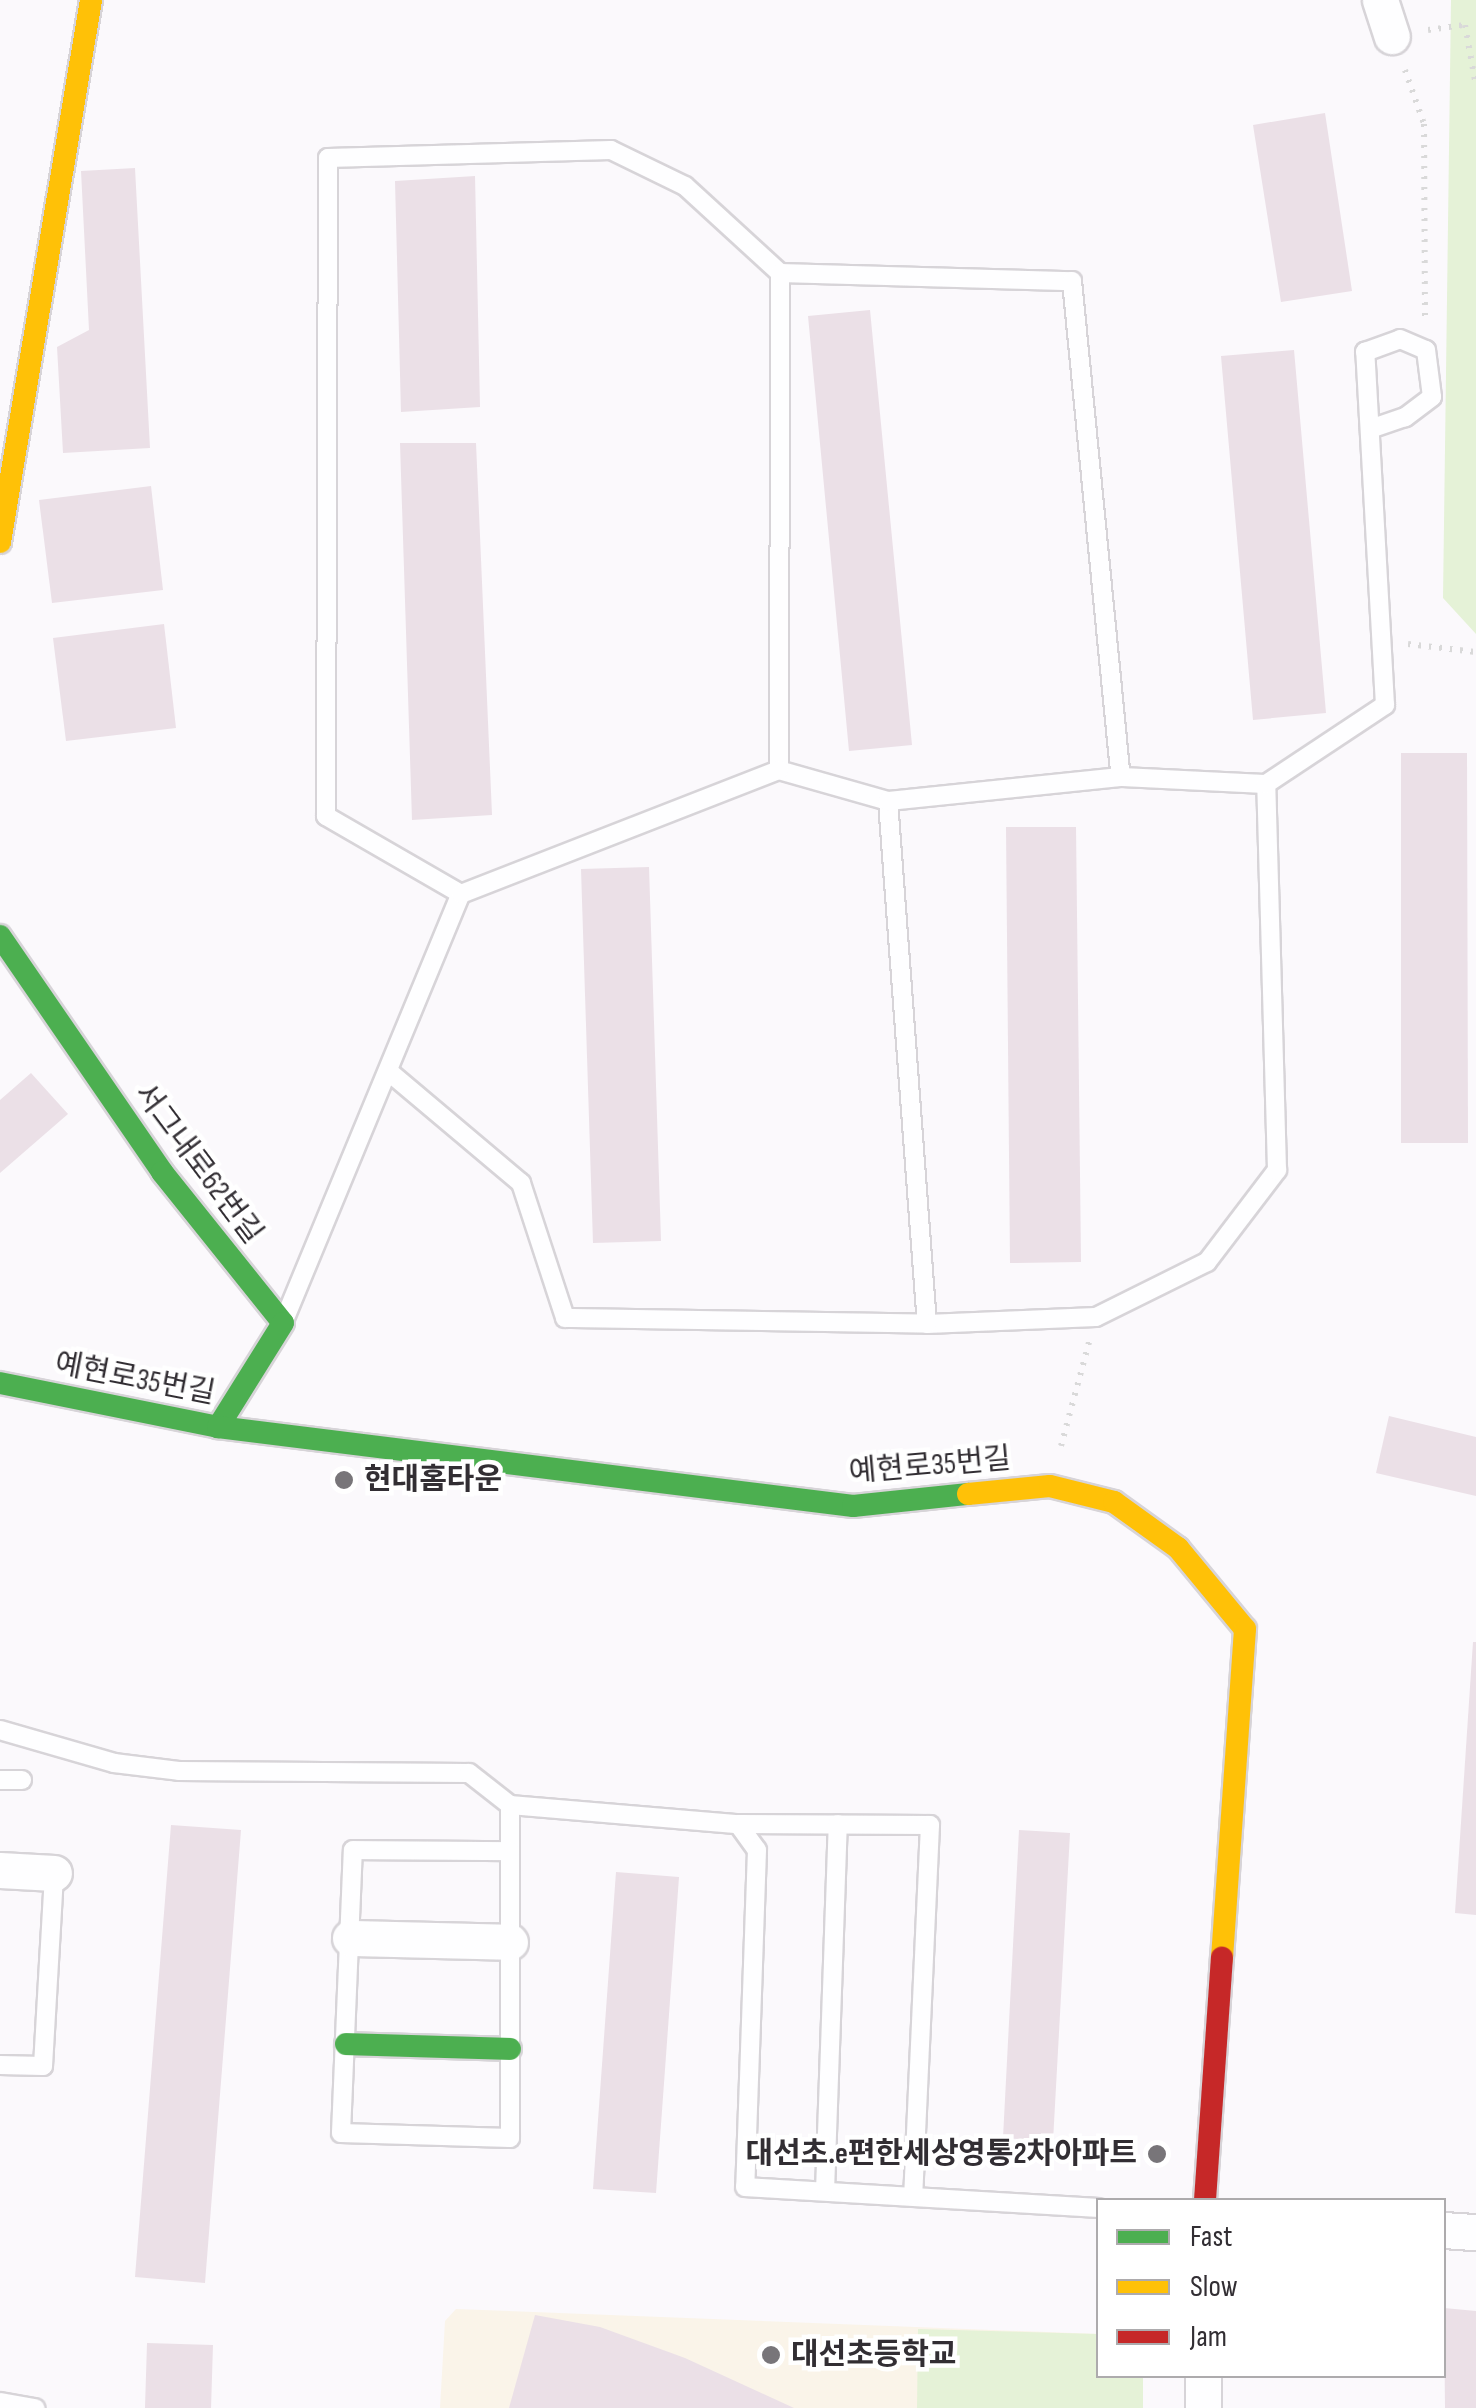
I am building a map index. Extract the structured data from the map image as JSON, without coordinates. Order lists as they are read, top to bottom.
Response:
{
  "streets": {
    "street": ["서그내로62번길", "예현로35번길"]
  },
  "places": ["현대홈타운", "대선초.e편한세상영통2차아파트", "대선초등학교"],
  "legend": ["Fast", "Slow", "Jam"]
}
